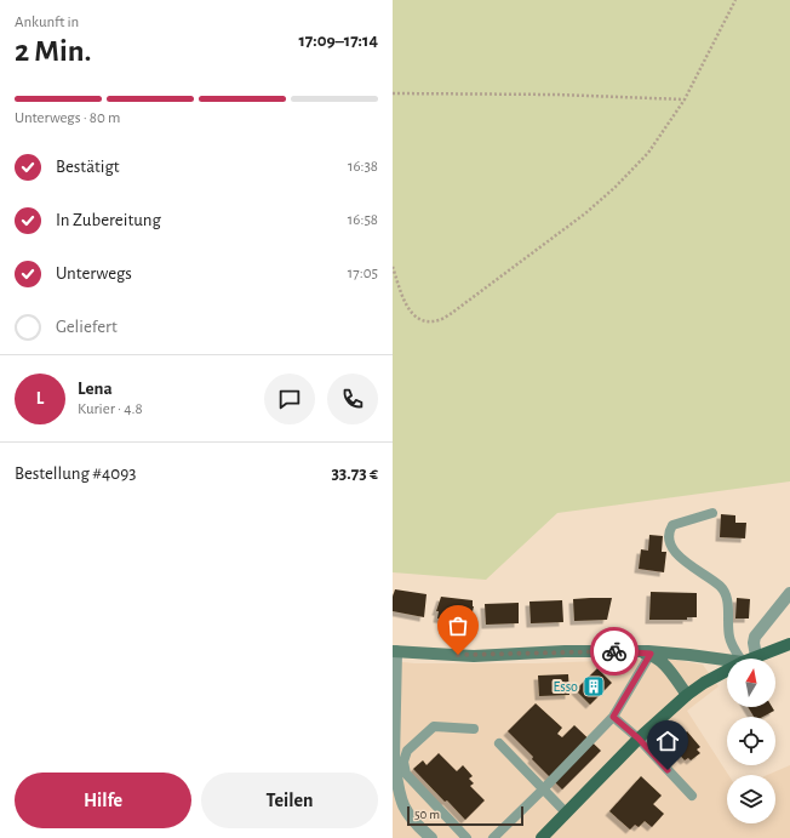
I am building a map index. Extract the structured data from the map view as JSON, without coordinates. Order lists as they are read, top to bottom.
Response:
{
  "places": {
    "building": ["Esso"]
  },
  "scale_bar": "50 m",
  "north": "top",
  "page": {
    "heading": ["2 Min.", "Ankunft in", "17:09–17:14"],
    "panel": [
      "Lena",
      "Kurier · 4.8",
      "Bestellung #4093",
      "33.73 €"
    ],
    "bar": "Unterwegs · 80 m",
    "list": [
      ["Bestätigt", "16:38"],
      ["In Zubereitung", "16:58"],
      ["Unterwegs", "17:05"],
      "Geliefert"
    ],
    "round": "L",
    "buttons": ["Hilfe", "Teilen"],
    "scale": "50 m"
  }
}
